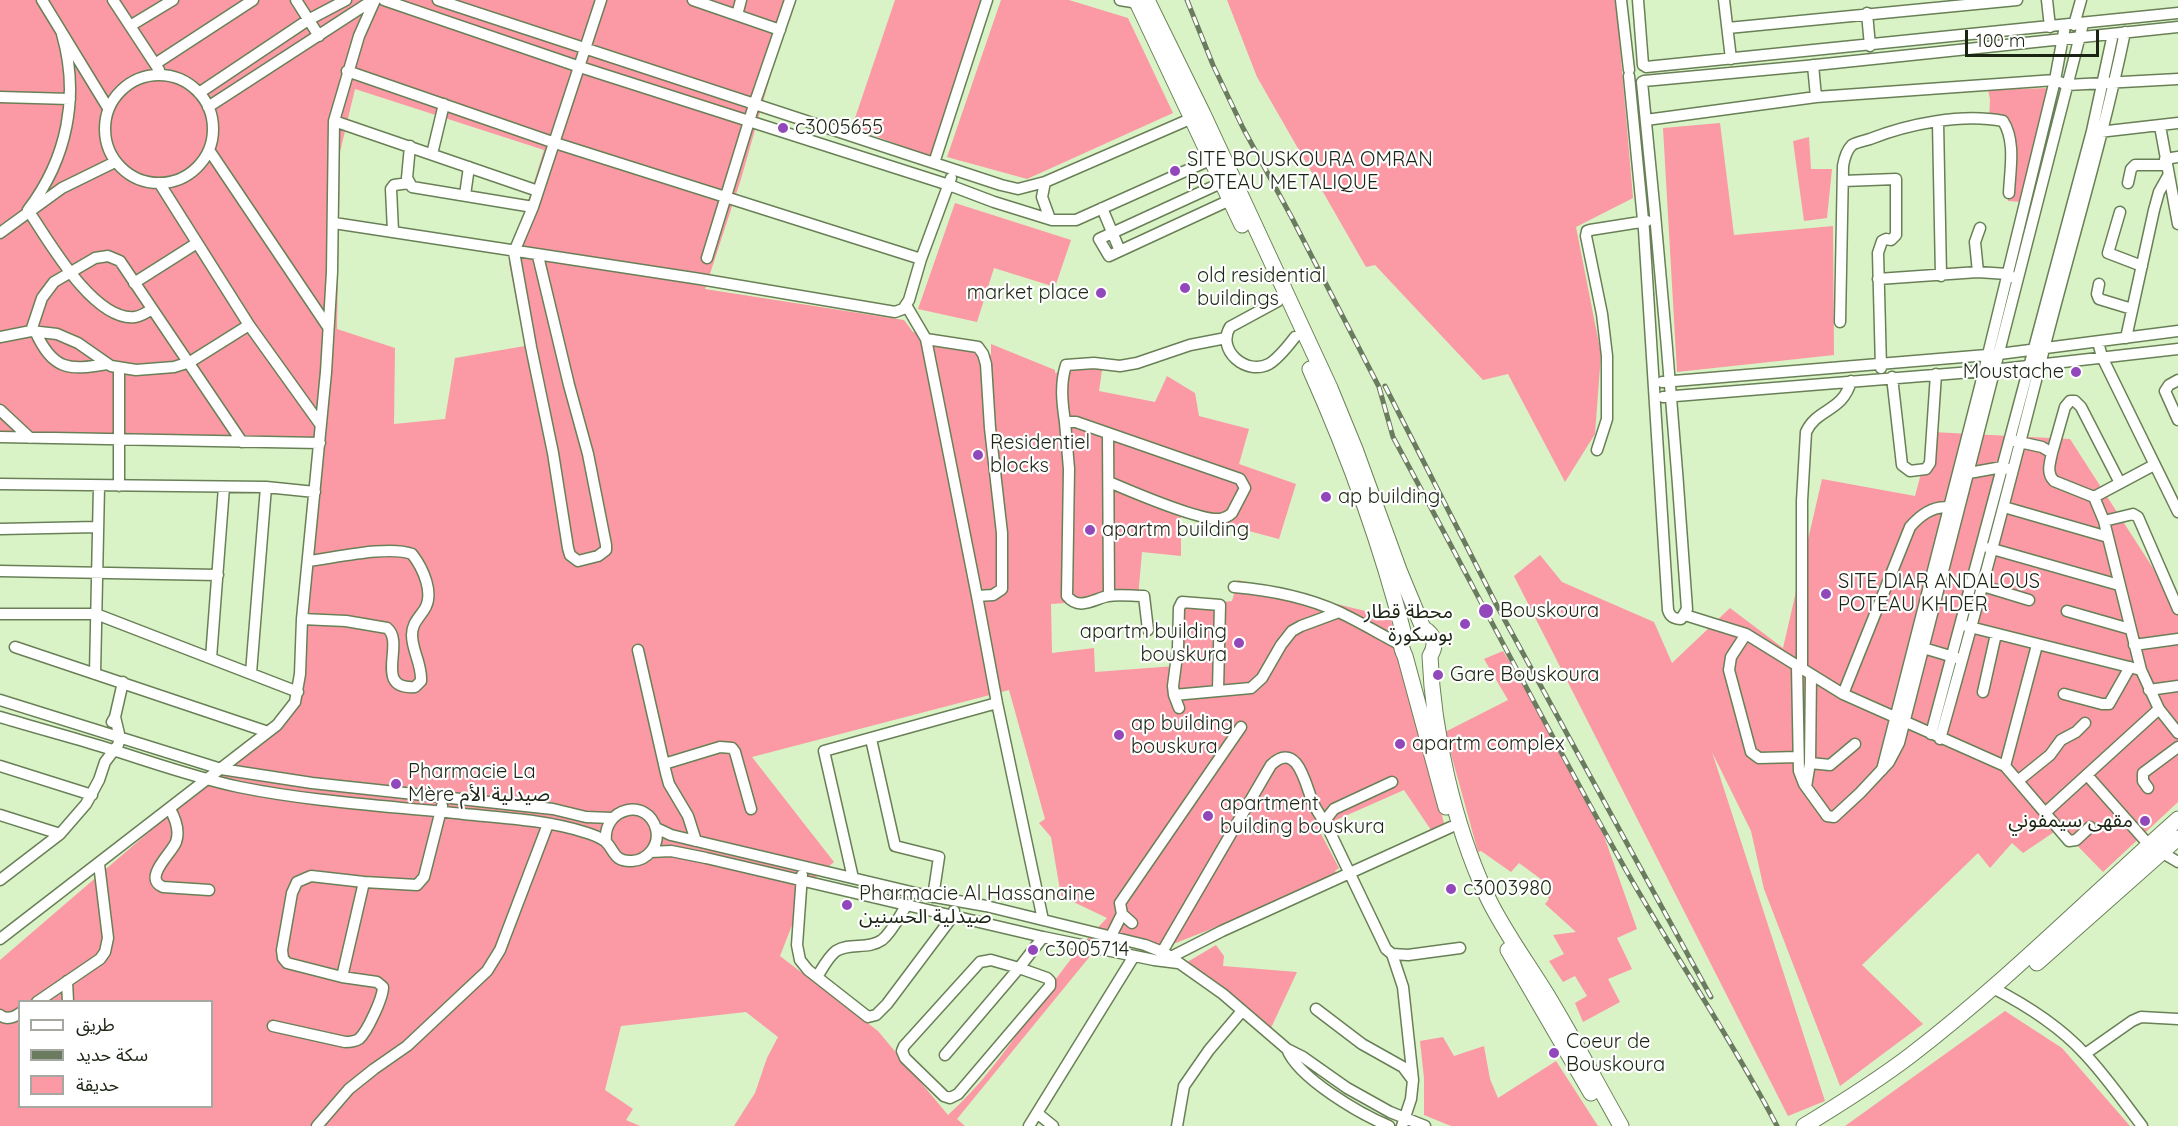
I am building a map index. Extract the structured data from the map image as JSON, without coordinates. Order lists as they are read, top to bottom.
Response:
{
  "places": [
    "c3005655",
    "SITE BOUSKOURA OMRAN POTEAU METALIQUE",
    "old residential buildings",
    "market place",
    "Moustache",
    "Residentiel blocks",
    "ap building",
    "apartm building",
    "SITE DIAR ANDALOUS POTEAU KHDER",
    "Bouskoura",
    "محطة قطار بوسكورة",
    "apartm building bouskura",
    "Gare Bouskoura",
    "ap building bouskura",
    "apartm complex",
    "Pharmacie La Mère صيدلية الأم",
    "apartment building bouskura",
    "مقهى سيمفوني",
    "c3003980",
    "Pharmacie Al Hassanaine صيدلية الحسنين",
    "c3005714",
    "Coeur de Bouskoura"
  ],
  "legend": ["طريق", "سكة حديد", "حديقة"],
  "scale_bar": "100 m"
}
